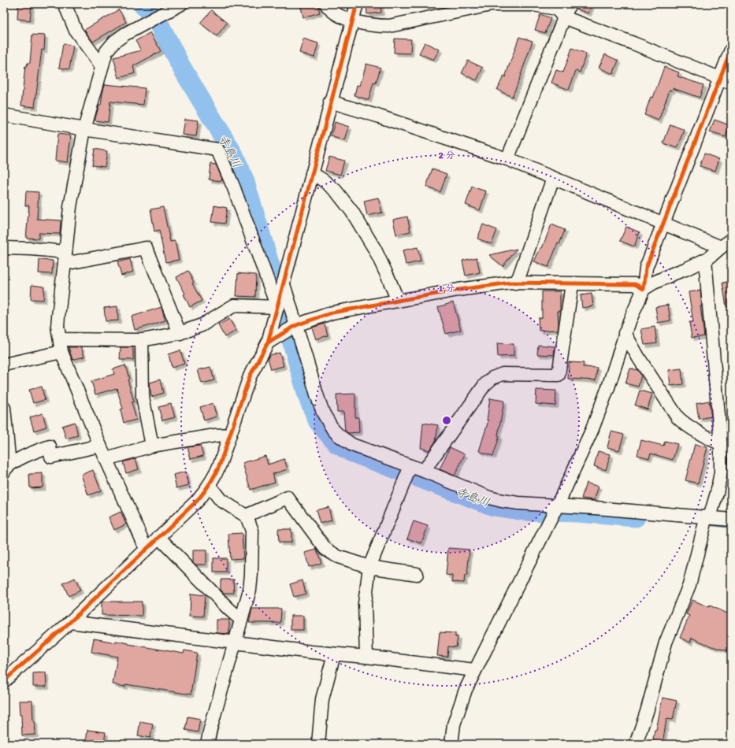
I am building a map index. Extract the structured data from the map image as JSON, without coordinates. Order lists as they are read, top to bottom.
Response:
{
  "water": ["寺島川"],
  "rings": ["2 分", "1 分"]
}
